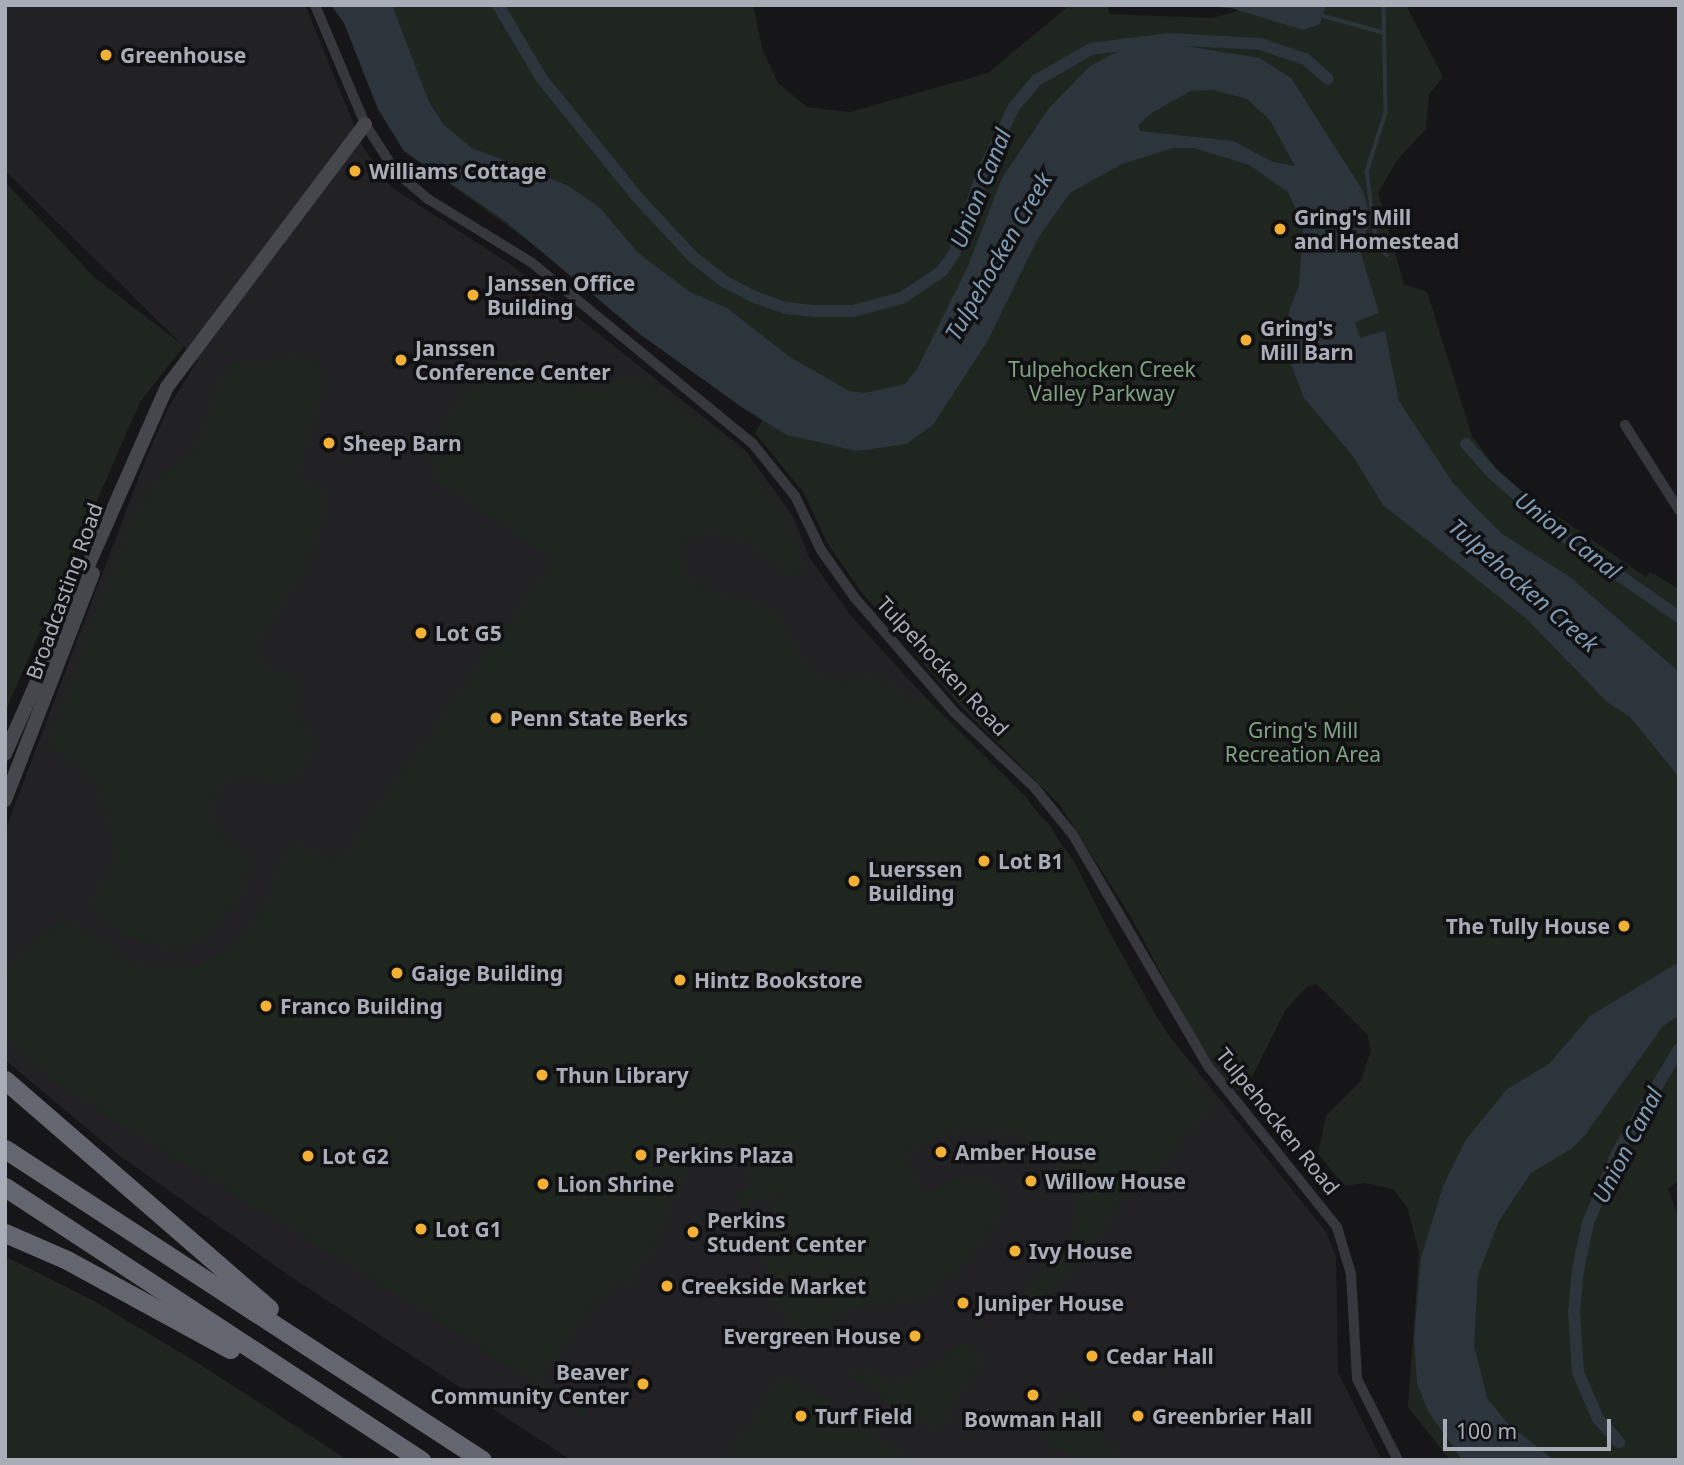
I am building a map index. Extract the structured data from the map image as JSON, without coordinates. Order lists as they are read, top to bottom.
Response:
{
  "streets": {
    "street": ["Broadcasting Road", "Tulpehocken Road"]
  },
  "crossings": [
    ["Broadcasting Road", "Tulpehocken Road"]
  ],
  "water": ["Union Canal", "Tulpehocken Creek"],
  "parks": ["Tulpehocken Creek Valley Parkway", "Gring's Mill Recreation Area"],
  "places": [
    "Greenhouse",
    "Williams Cottage",
    "Gring's Mill and Homestead",
    "Janssen Office Building",
    "Gring's Mill Barn",
    "Janssen Conference Center",
    "Sheep Barn",
    "Lot G5",
    "Penn State Berks",
    "Lot B1",
    "Luerssen Building",
    "The Tully House",
    "Gaige Building",
    "Hintz Bookstore",
    "Franco Building",
    "Thun Library",
    "Amber House",
    "Perkins Plaza",
    "Lot G2",
    "Willow House",
    "Lion Shrine",
    "Lot G1",
    "Perkins Student Center",
    "Ivy House",
    "Creekside Market",
    "Juniper House",
    "Evergreen House",
    "Cedar Hall",
    "Beaver Community Center",
    "Bowman Hall",
    "Turf Field",
    "Greenbrier Hall"
  ],
  "scale_bar": "100 m"
}
